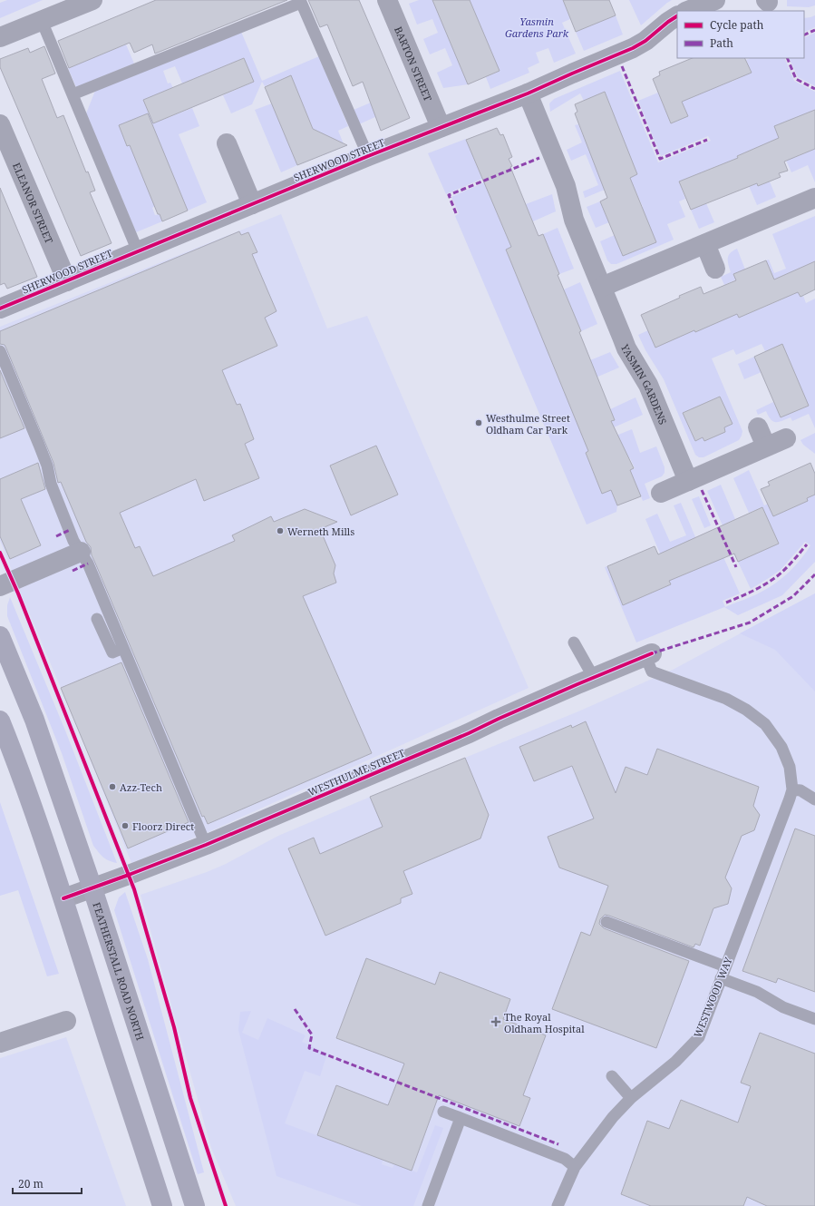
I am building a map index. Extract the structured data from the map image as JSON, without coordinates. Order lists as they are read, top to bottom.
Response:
{
  "streets": {
    "main road": ["FEATHERSTALL ROAD NORTH"],
    "street": [
      "BARTON STREET",
      "SHERWOOD STREET",
      "ELEANOR STREET",
      "YASMIN GARDENS",
      "WESTHULME STREET"
    ],
    "lane": ["WESTWOOD WAY"]
  },
  "crossings": [
    ["BARTON STREET", "SHERWOOD STREET"],
    ["SHERWOOD STREET", "ELEANOR STREET"],
    ["SHERWOOD STREET", "YASMIN GARDENS"],
    ["WESTHULME STREET", "FEATHERSTALL ROAD NORTH"]
  ],
  "parks": ["Yasmin Gardens Park"],
  "places": {
    "other": [
      "Westhulme Street Oldham Car Park",
      "Werneth Mills",
      "Azz-Tech",
      "Floorz Direct"
    ],
    "health": ["The Royal Oldham Hospital"]
  },
  "legend": ["Cycle path", "Path"],
  "scale_bar": "20 m"
}
